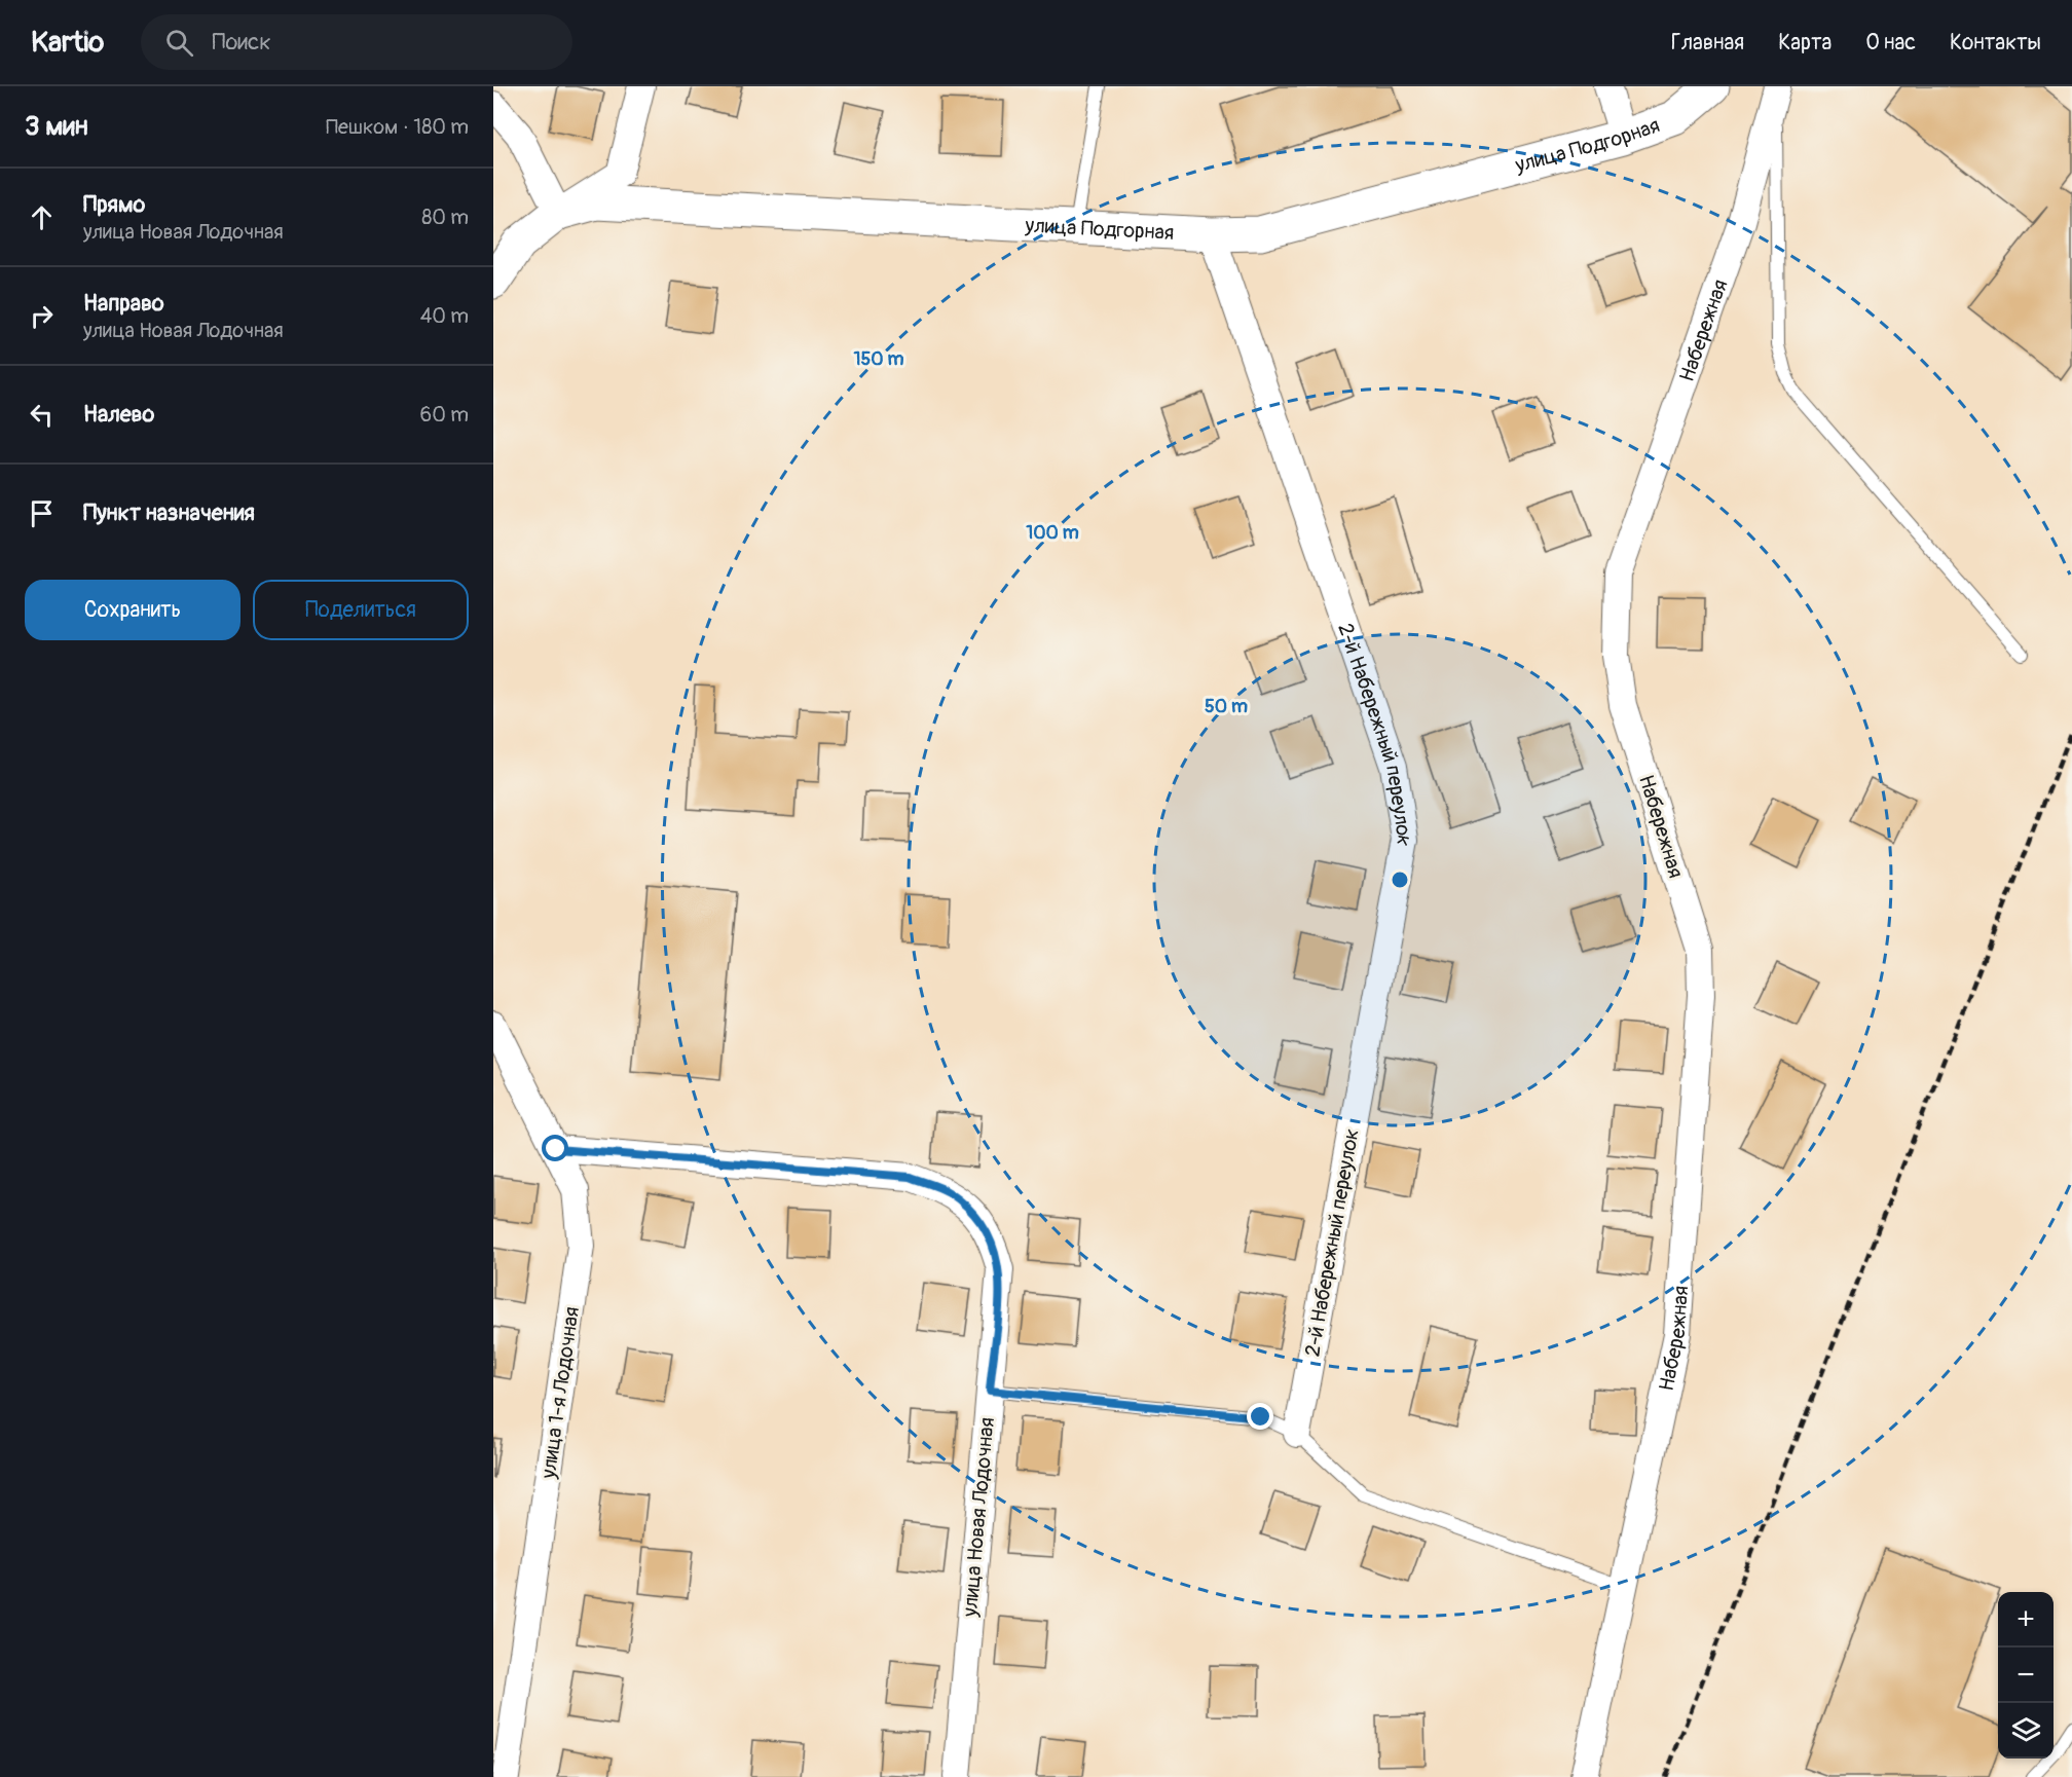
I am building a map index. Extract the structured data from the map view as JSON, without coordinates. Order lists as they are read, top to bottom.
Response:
{
  "streets": {
    "street": [
      "улица Подгорная",
      "Набережная",
      "2-й Набережный переулок",
      "улица 1-я Лодочная",
      "улица Новая Лодочная"
    ]
  },
  "crossings": [
    ["улица Подгорная", "2-й Набережный переулок"],
    ["улица 1-я Лодочная", "улица Новая Лодочная"]
  ],
  "page": {
    "header": "Kartio",
    "search": "Поиск",
    "nav": [
      "Главная",
      "Карта",
      "О нас",
      "Контакты"
    ],
    "heading": ["3 мин", "Пешком · 180 m"],
    "list": [
      ["Прямо", "улица Новая Лодочная", "80 m"],
      ["Направо", "улица Новая Лодочная", "40 m"],
      ["Налево", "60 m"],
      "Пункт назначения"
    ],
    "buttons": ["Сохранить", "Поделиться"],
    "map_buttons": ["+", "−"]
  },
  "rings": ["150 m", "100 m", "50 m"]
}
